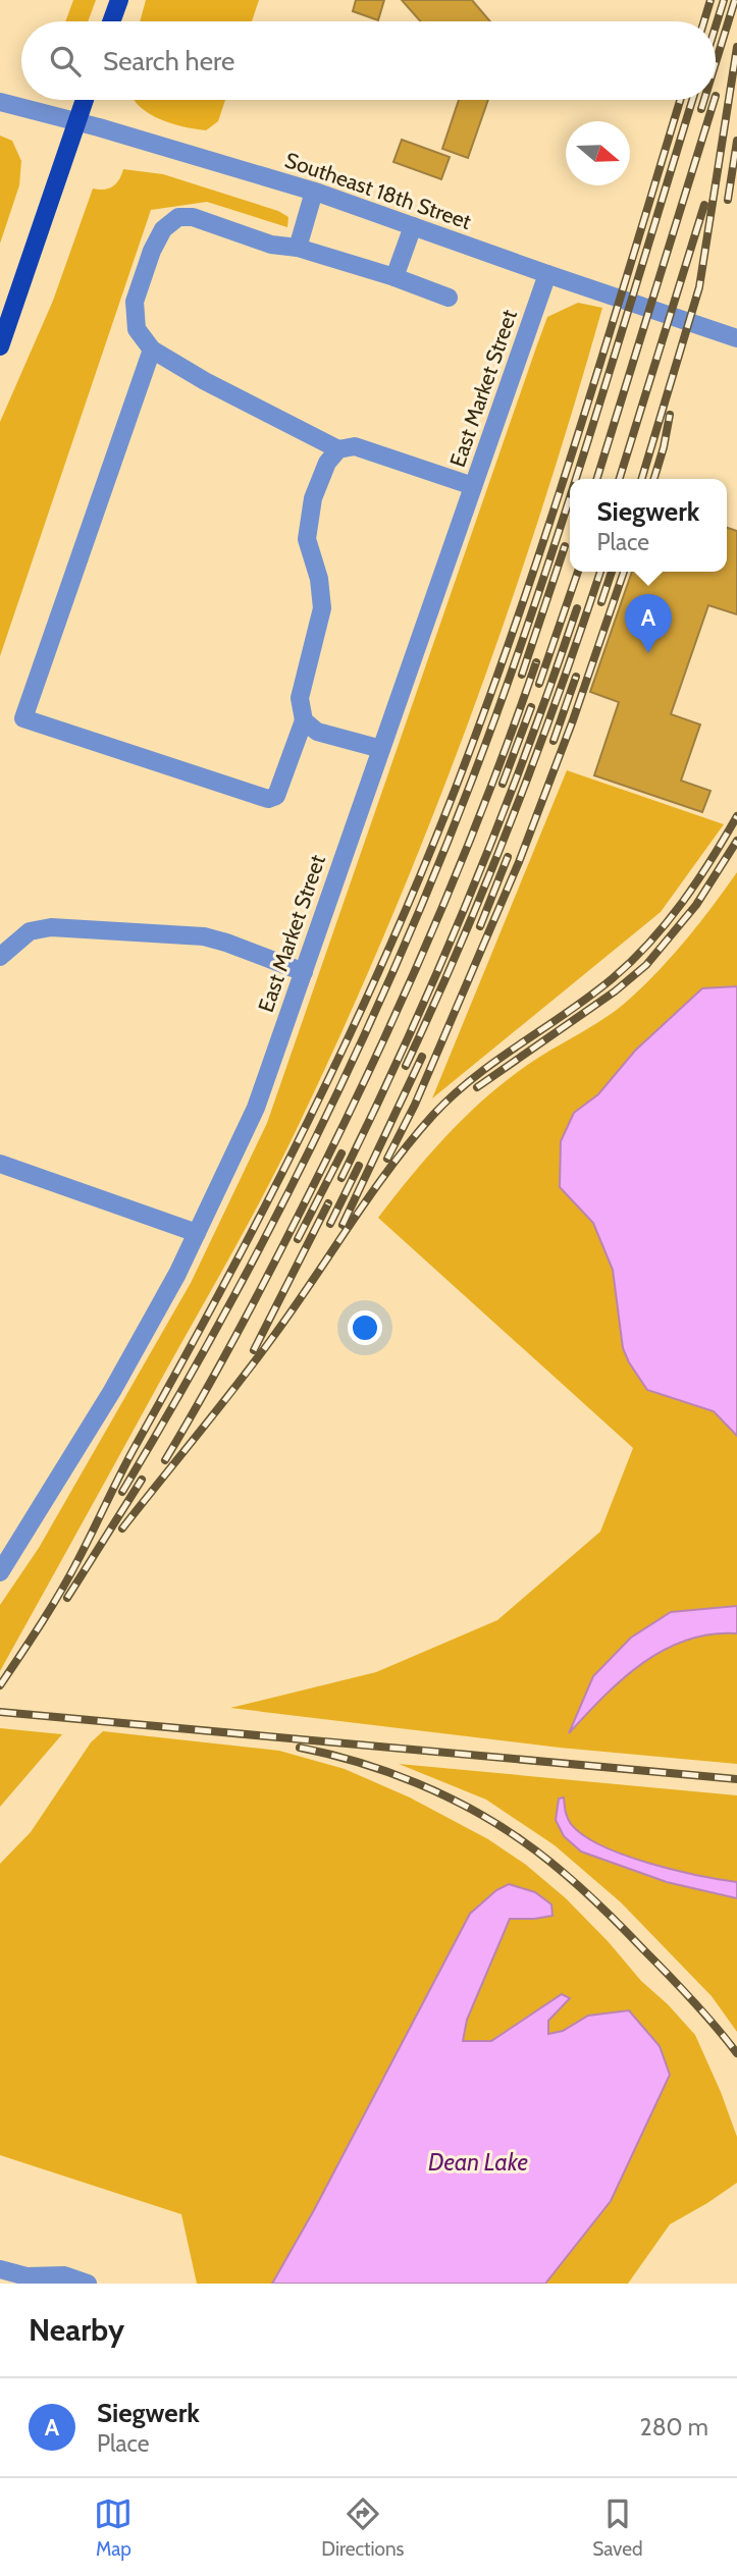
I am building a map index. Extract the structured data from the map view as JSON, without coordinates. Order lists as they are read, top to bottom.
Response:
{
  "streets": {
    "street": ["Southeast 18th Street", "East Market Street"]
  },
  "crossings": [
    ["Southeast 18th Street", "East Market Street"]
  ],
  "water": ["Dean Lake"],
  "north": "right",
  "page": {
    "search": "Search here",
    "popup": ["Siegwerk", "Place"],
    "pins": "A",
    "heading": "Nearby",
    "list": [
      {
        "mark": "A",
        "name": "Siegwerk",
        "note": "Place",
        "value": "280 m"
      }
    ],
    "nav": ["Map", "Directions", "Saved"]
  }
}
